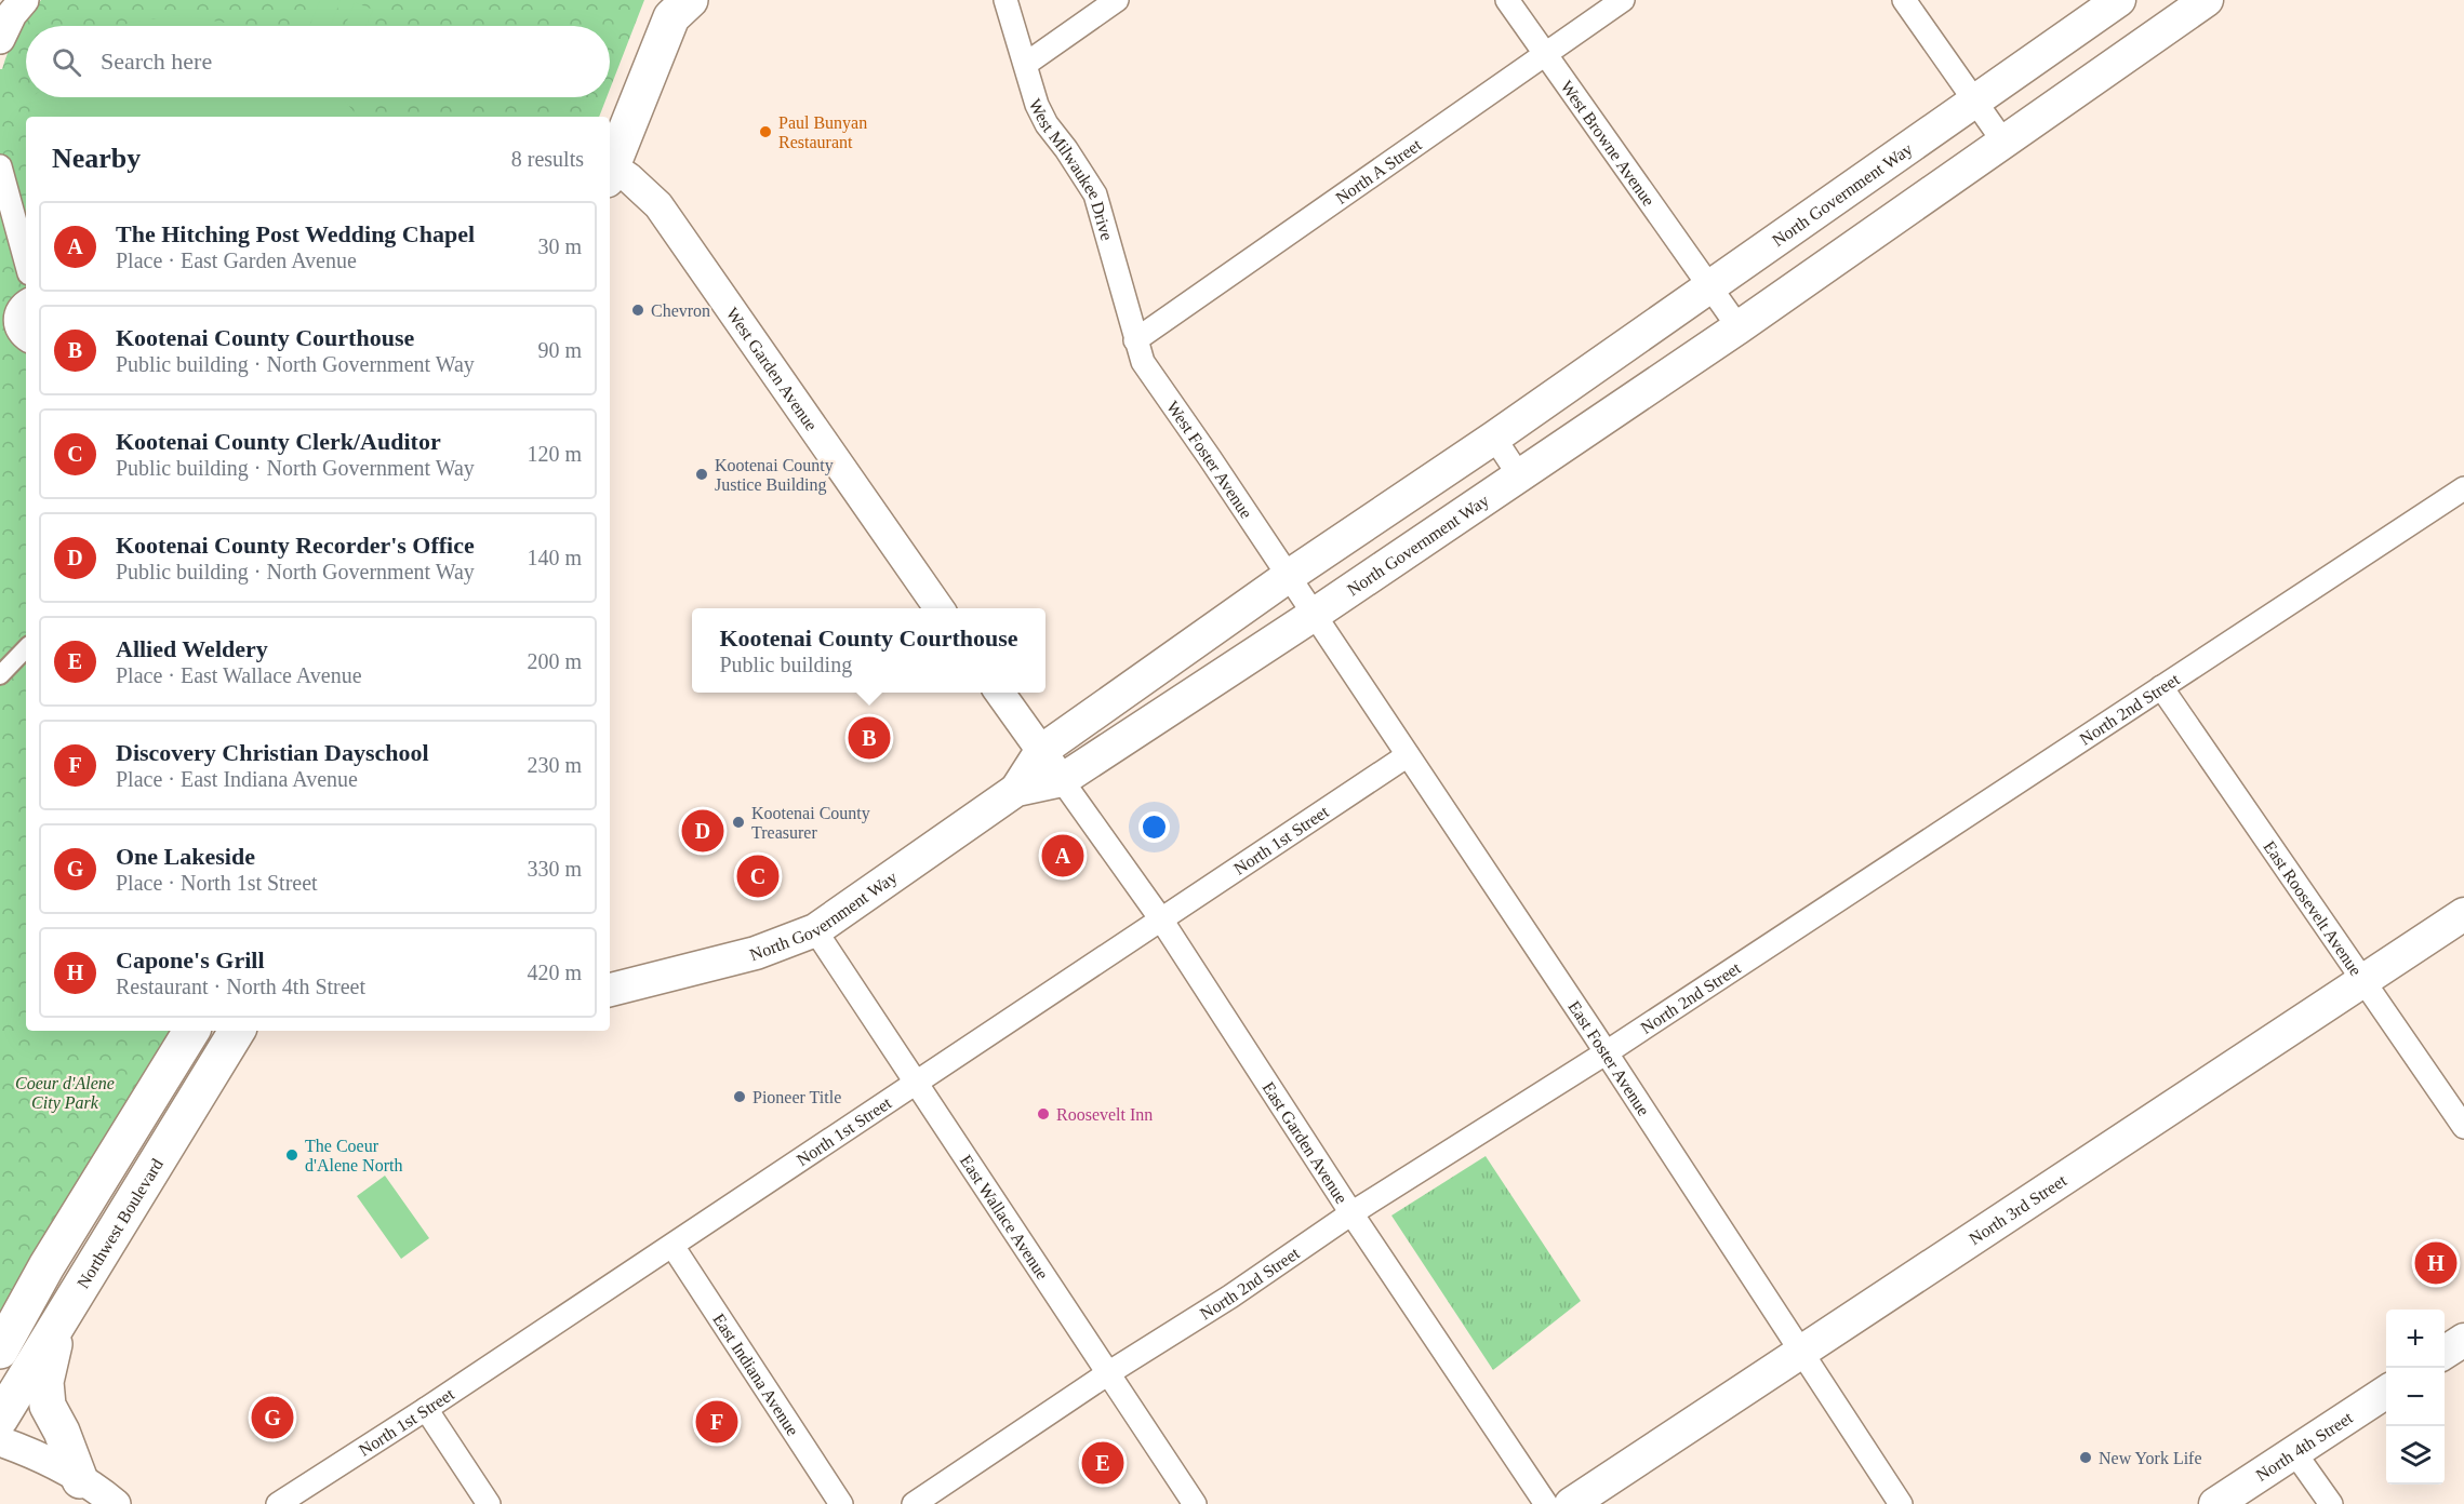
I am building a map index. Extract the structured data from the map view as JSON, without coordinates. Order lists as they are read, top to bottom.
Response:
{
  "streets": {
    "main road": [
      "North Government Way",
      "North 3rd Street",
      "Northwest Boulevard",
      "North 4th Street"
    ],
    "street": [
      "West Browne Avenue",
      "West Milwaukee Drive",
      "North A Street",
      "West Garden Avenue",
      "West Foster Avenue",
      "North 2nd Street",
      "North 1st Street",
      "East Roosevelt Avenue",
      "East Foster Avenue",
      "East Garden Avenue",
      "East Wallace Avenue",
      "East Indiana Avenue"
    ]
  },
  "crossings": [
    ["West Browne Avenue", "North A Street"],
    ["West Browne Avenue", "North Government Way"],
    ["West Milwaukee Drive", "North A Street"],
    ["West Milwaukee Drive", "West Foster Avenue"],
    ["North A Street", "West Foster Avenue"],
    ["North Government Way", "West Foster Avenue"],
    ["North Government Way", "East Foster Avenue"],
    ["North Government Way", "East Garden Avenue"],
    ["North Government Way", "East Wallace Avenue"],
    ["North 2nd Street", "East Roosevelt Avenue"],
    ["North 2nd Street", "East Foster Avenue"],
    ["North 2nd Street", "East Garden Avenue"],
    ["North 2nd Street", "East Wallace Avenue"],
    ["North 1st Street", "East Foster Avenue"],
    ["North 1st Street", "East Garden Avenue"],
    ["North 1st Street", "East Wallace Avenue"],
    ["North 1st Street", "East Indiana Avenue"],
    ["East Roosevelt Avenue", "North 3rd Street"],
    ["East Foster Avenue", "North 3rd Street"]
  ],
  "parks": ["Coeur d'Alene City Park"],
  "places": [
    "Paul Bunyan Restaurant",
    "Chevron",
    "Kootenai County Justice Building",
    "Kootenai County Treasurer",
    "Pioneer Title",
    "Roosevelt Inn",
    "The Coeur d'Alene North",
    "New York Life"
  ],
  "page": {
    "search": "Search here",
    "heading": ["Nearby", "8 results"],
    "list": [
      {
        "mark": "A",
        "name": "The Hitching Post Wedding Chapel",
        "note": "Place · East Garden Avenue",
        "value": "30 m"
      },
      {
        "mark": "B",
        "name": "Kootenai County Courthouse",
        "note": "Public building · North Government Way",
        "value": "90 m"
      },
      {
        "mark": "C",
        "name": "Kootenai County Clerk/Auditor",
        "note": "Public building · North Government Way",
        "value": "120 m"
      },
      {
        "mark": "D",
        "name": "Kootenai County Recorder's Office",
        "note": "Public building · North Government Way",
        "value": "140 m"
      },
      {
        "mark": "E",
        "name": "Allied Weldery",
        "note": "Place · East Wallace Avenue",
        "value": "200 m"
      },
      {
        "mark": "F",
        "name": "Discovery Christian Dayschool",
        "note": "Place · East Indiana Avenue",
        "value": "230 m"
      },
      {
        "mark": "G",
        "name": "One Lakeside",
        "note": "Place · North 1st Street",
        "value": "330 m"
      },
      {
        "mark": "H",
        "name": "Capone's Grill",
        "note": "Restaurant · North 4th Street",
        "value": "420 m"
      }
    ],
    "popup": ["Kootenai County Courthouse", "Public building"],
    "pins": [
      "B",
      "D",
      "A",
      "C",
      "H",
      "G",
      "F",
      "E"
    ],
    "map_buttons": ["+", "−"]
  }
}
